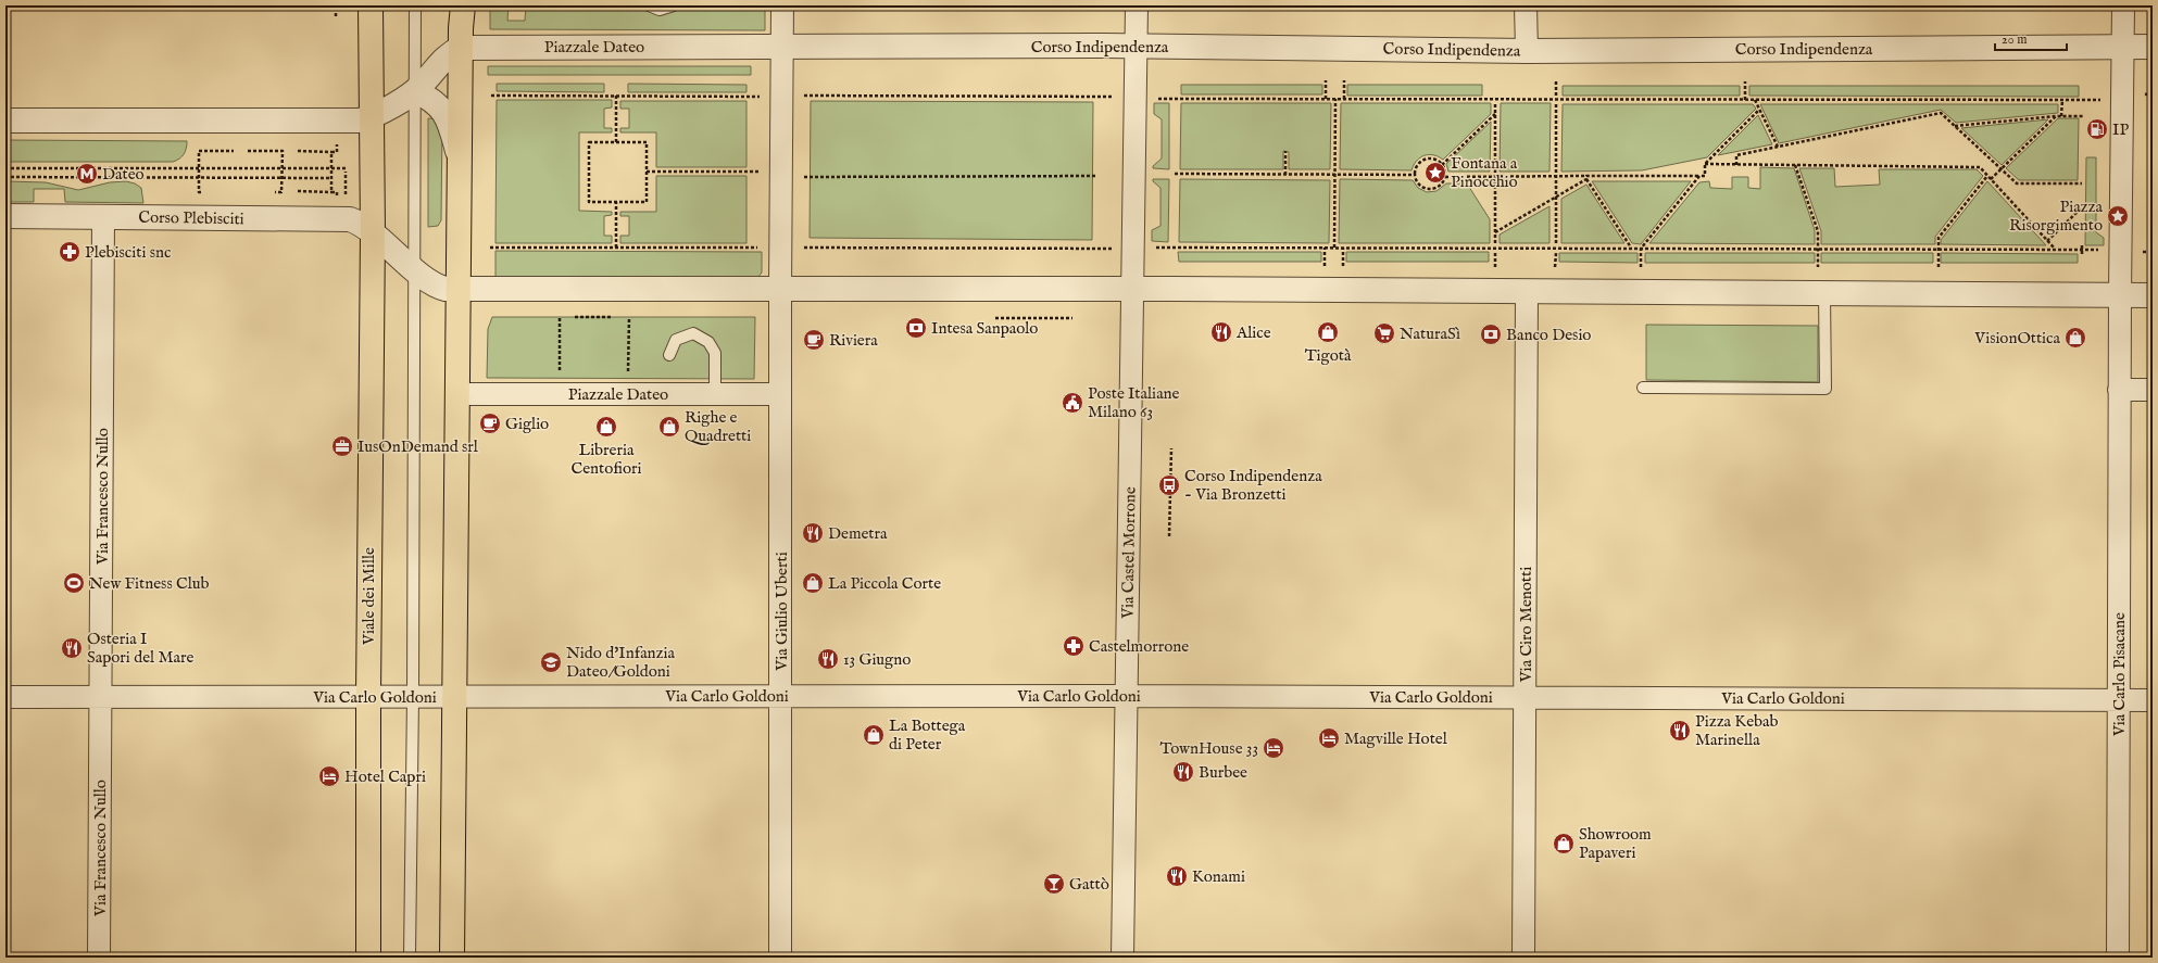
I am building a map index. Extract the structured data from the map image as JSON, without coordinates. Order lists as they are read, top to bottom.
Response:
{
  "streets": {
    "main road": ["Viale dei Mille"],
    "street": [
      "Piazzale Dateo",
      "Corso Indipendenza",
      "Corso Plebisciti",
      "Via Francesco Nullo",
      "Via Castel Morrone",
      "Via Giulio Uberti",
      "Via Ciro Menotti",
      "Via Carlo Pisacane",
      "Via Carlo Goldoni"
    ]
  },
  "crossings": [
    ["Piazzale Dateo", "Corso Indipendenza"],
    ["Piazzale Dateo", "Via Giulio Uberti"],
    ["Corso Indipendenza", "Via Castel Morrone"],
    ["Corso Plebisciti", "Via Francesco Nullo"],
    ["Corso Plebisciti", "Viale dei Mille"],
    ["Via Francesco Nullo", "Via Carlo Goldoni"],
    ["Via Castel Morrone", "Via Carlo Goldoni"],
    ["Viale dei Mille", "Via Carlo Goldoni"],
    ["Via Giulio Uberti", "Via Carlo Goldoni"],
    ["Via Ciro Menotti", "Via Carlo Goldoni"],
    ["Via Carlo Pisacane", "Via Carlo Goldoni"]
  ],
  "places": {
    "fuel station": ["IP"],
    "place": ["Fontana a Pinocchio", "Piazza Risorgimento"],
    "metro station": ["Dateo"],
    "pharmacy": ["Plebisciti snc", "Castelmorrone"],
    "bank": ["Intesa Sanpaolo", "Banco Desio"],
    "restaurant": [
      "Alice",
      "Demetra",
      "Osteria I Sapori del Mare",
      "13 Giugno",
      "Pizza Kebab Marinella",
      "Burbee",
      "Konami"
    ],
    "shop": [
      "Tigotà",
      "VisionOttica",
      "Libreria Centofiori",
      "Righe e Quadretti",
      "La Piccola Corte",
      "La Bottega di Peter",
      "Showroom Papaveri"
    ],
    "supermarket": ["NaturaSì"],
    "cafe": ["Riviera", "Giglio"],
    "public building": ["Poste Italiane Milano 63"],
    "office": ["IusOnDemand srl"],
    "bus stop": ["Corso Indipendenza - Via Bronzetti"],
    "sports": ["New Fitness Club"],
    "school or university": ["Nido d'Infanzia Dateo/Goldoni"],
    "hotel": ["Magville Hotel", "TownHouse 33", "Hotel Capri"],
    "bar": ["Gattò"]
  },
  "scale_bar": "20 m"
}
